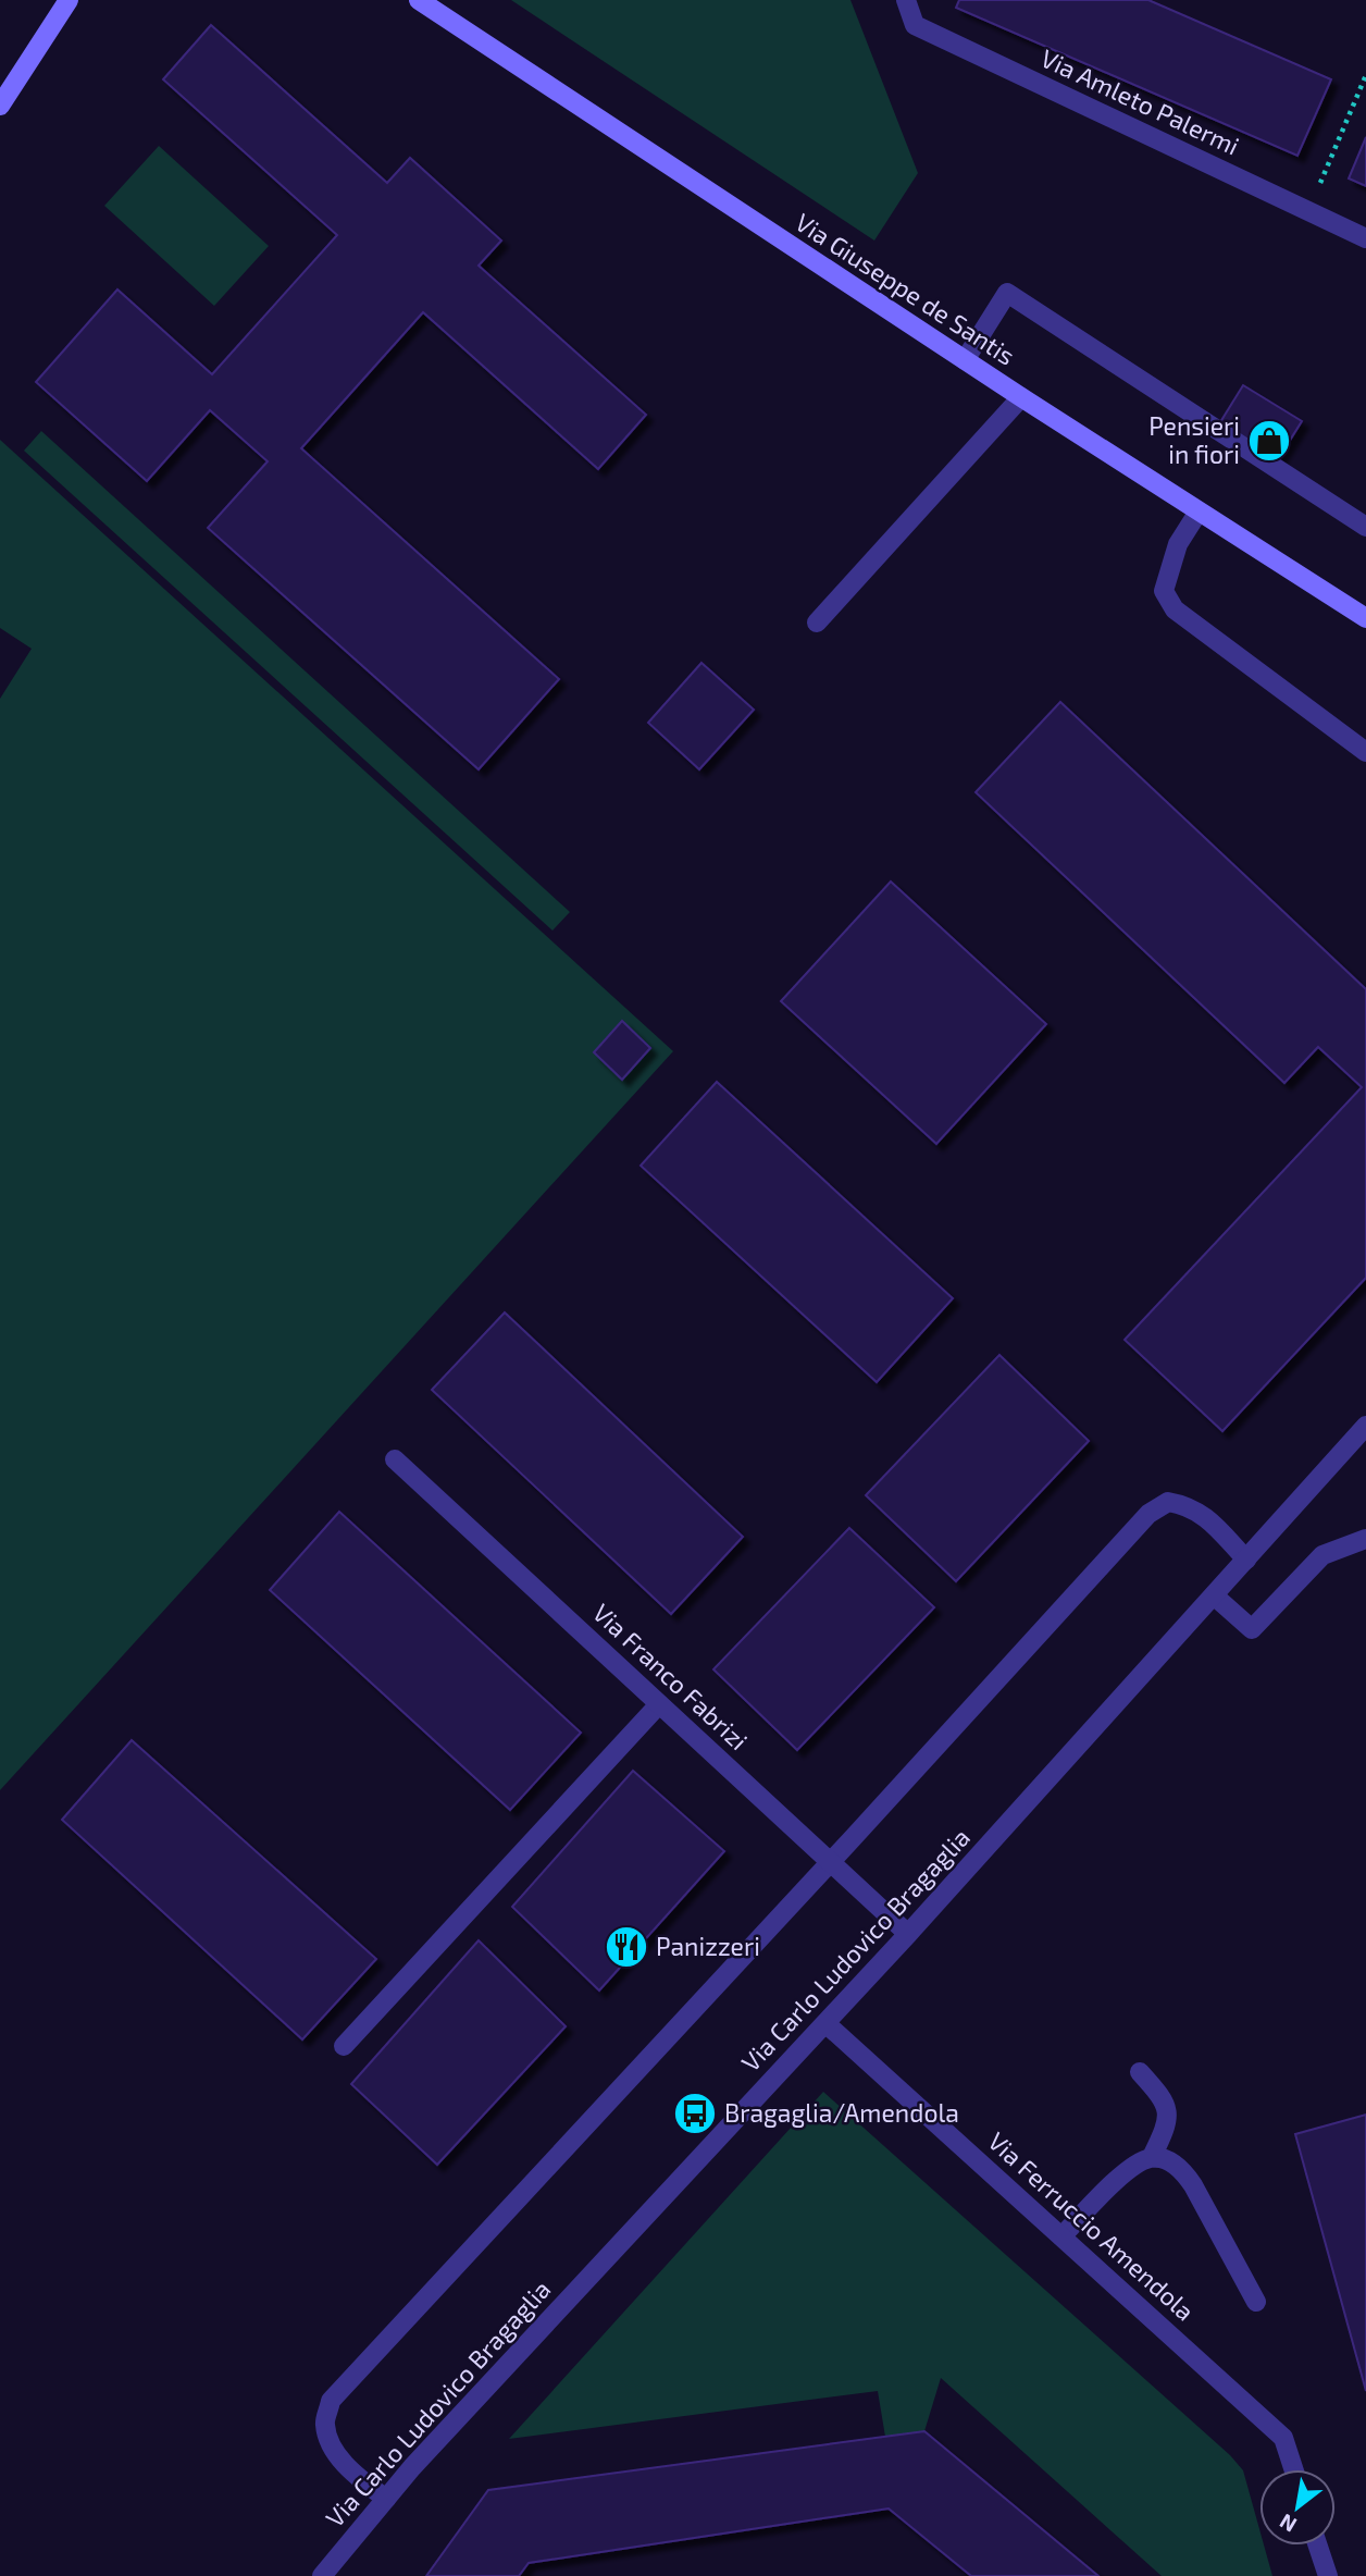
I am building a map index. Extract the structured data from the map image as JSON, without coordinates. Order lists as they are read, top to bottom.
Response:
{
  "streets": {
    "main road": ["Via Giuseppe de Santis"],
    "street": [
      "Via Amleto Palermi",
      "Via Franco Fabrizi",
      "Via Carlo Ludovico Bragaglia",
      "Via Ferruccio Amendola"
    ]
  },
  "crossings": [
    ["Via Franco Fabrizi", "Via Carlo Ludovico Bragaglia"],
    ["Via Carlo Ludovico Bragaglia", "Via Ferruccio Amendola"]
  ],
  "places": {
    "shop": ["Pensieri in fiori"],
    "restaurant": ["Panizzeri"],
    "bus stop": ["Bragaglia/Amendola"]
  },
  "north": "bottom left"
}
